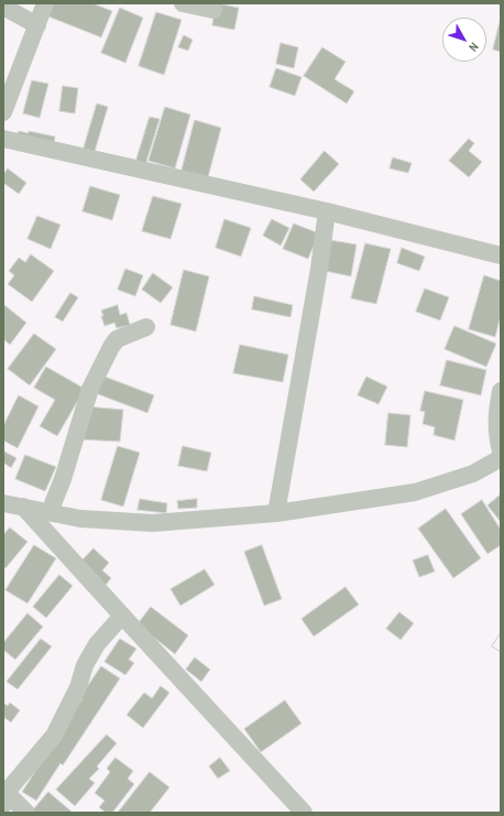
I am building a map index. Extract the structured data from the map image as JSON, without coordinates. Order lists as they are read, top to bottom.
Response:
{
  "north": "bottom right"
}
